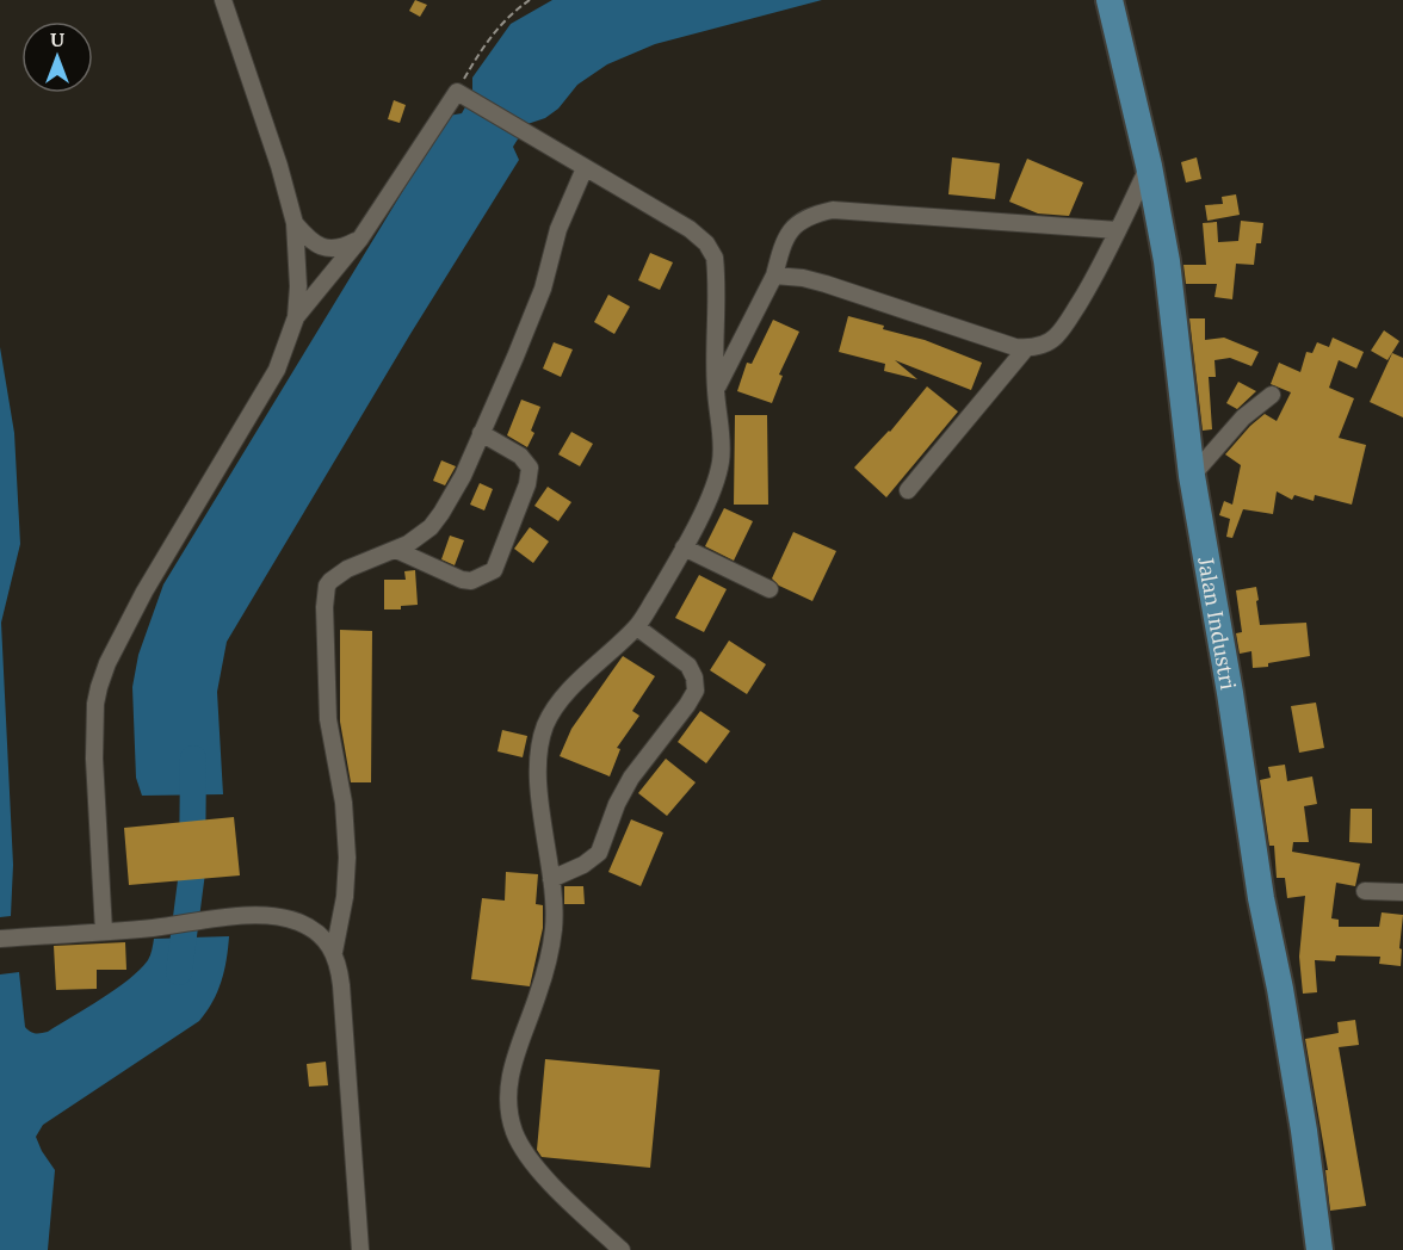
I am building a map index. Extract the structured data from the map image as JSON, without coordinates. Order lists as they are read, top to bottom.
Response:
{
  "streets": {
    "main road": ["Jalan Industri"]
  },
  "north": "top"
}
